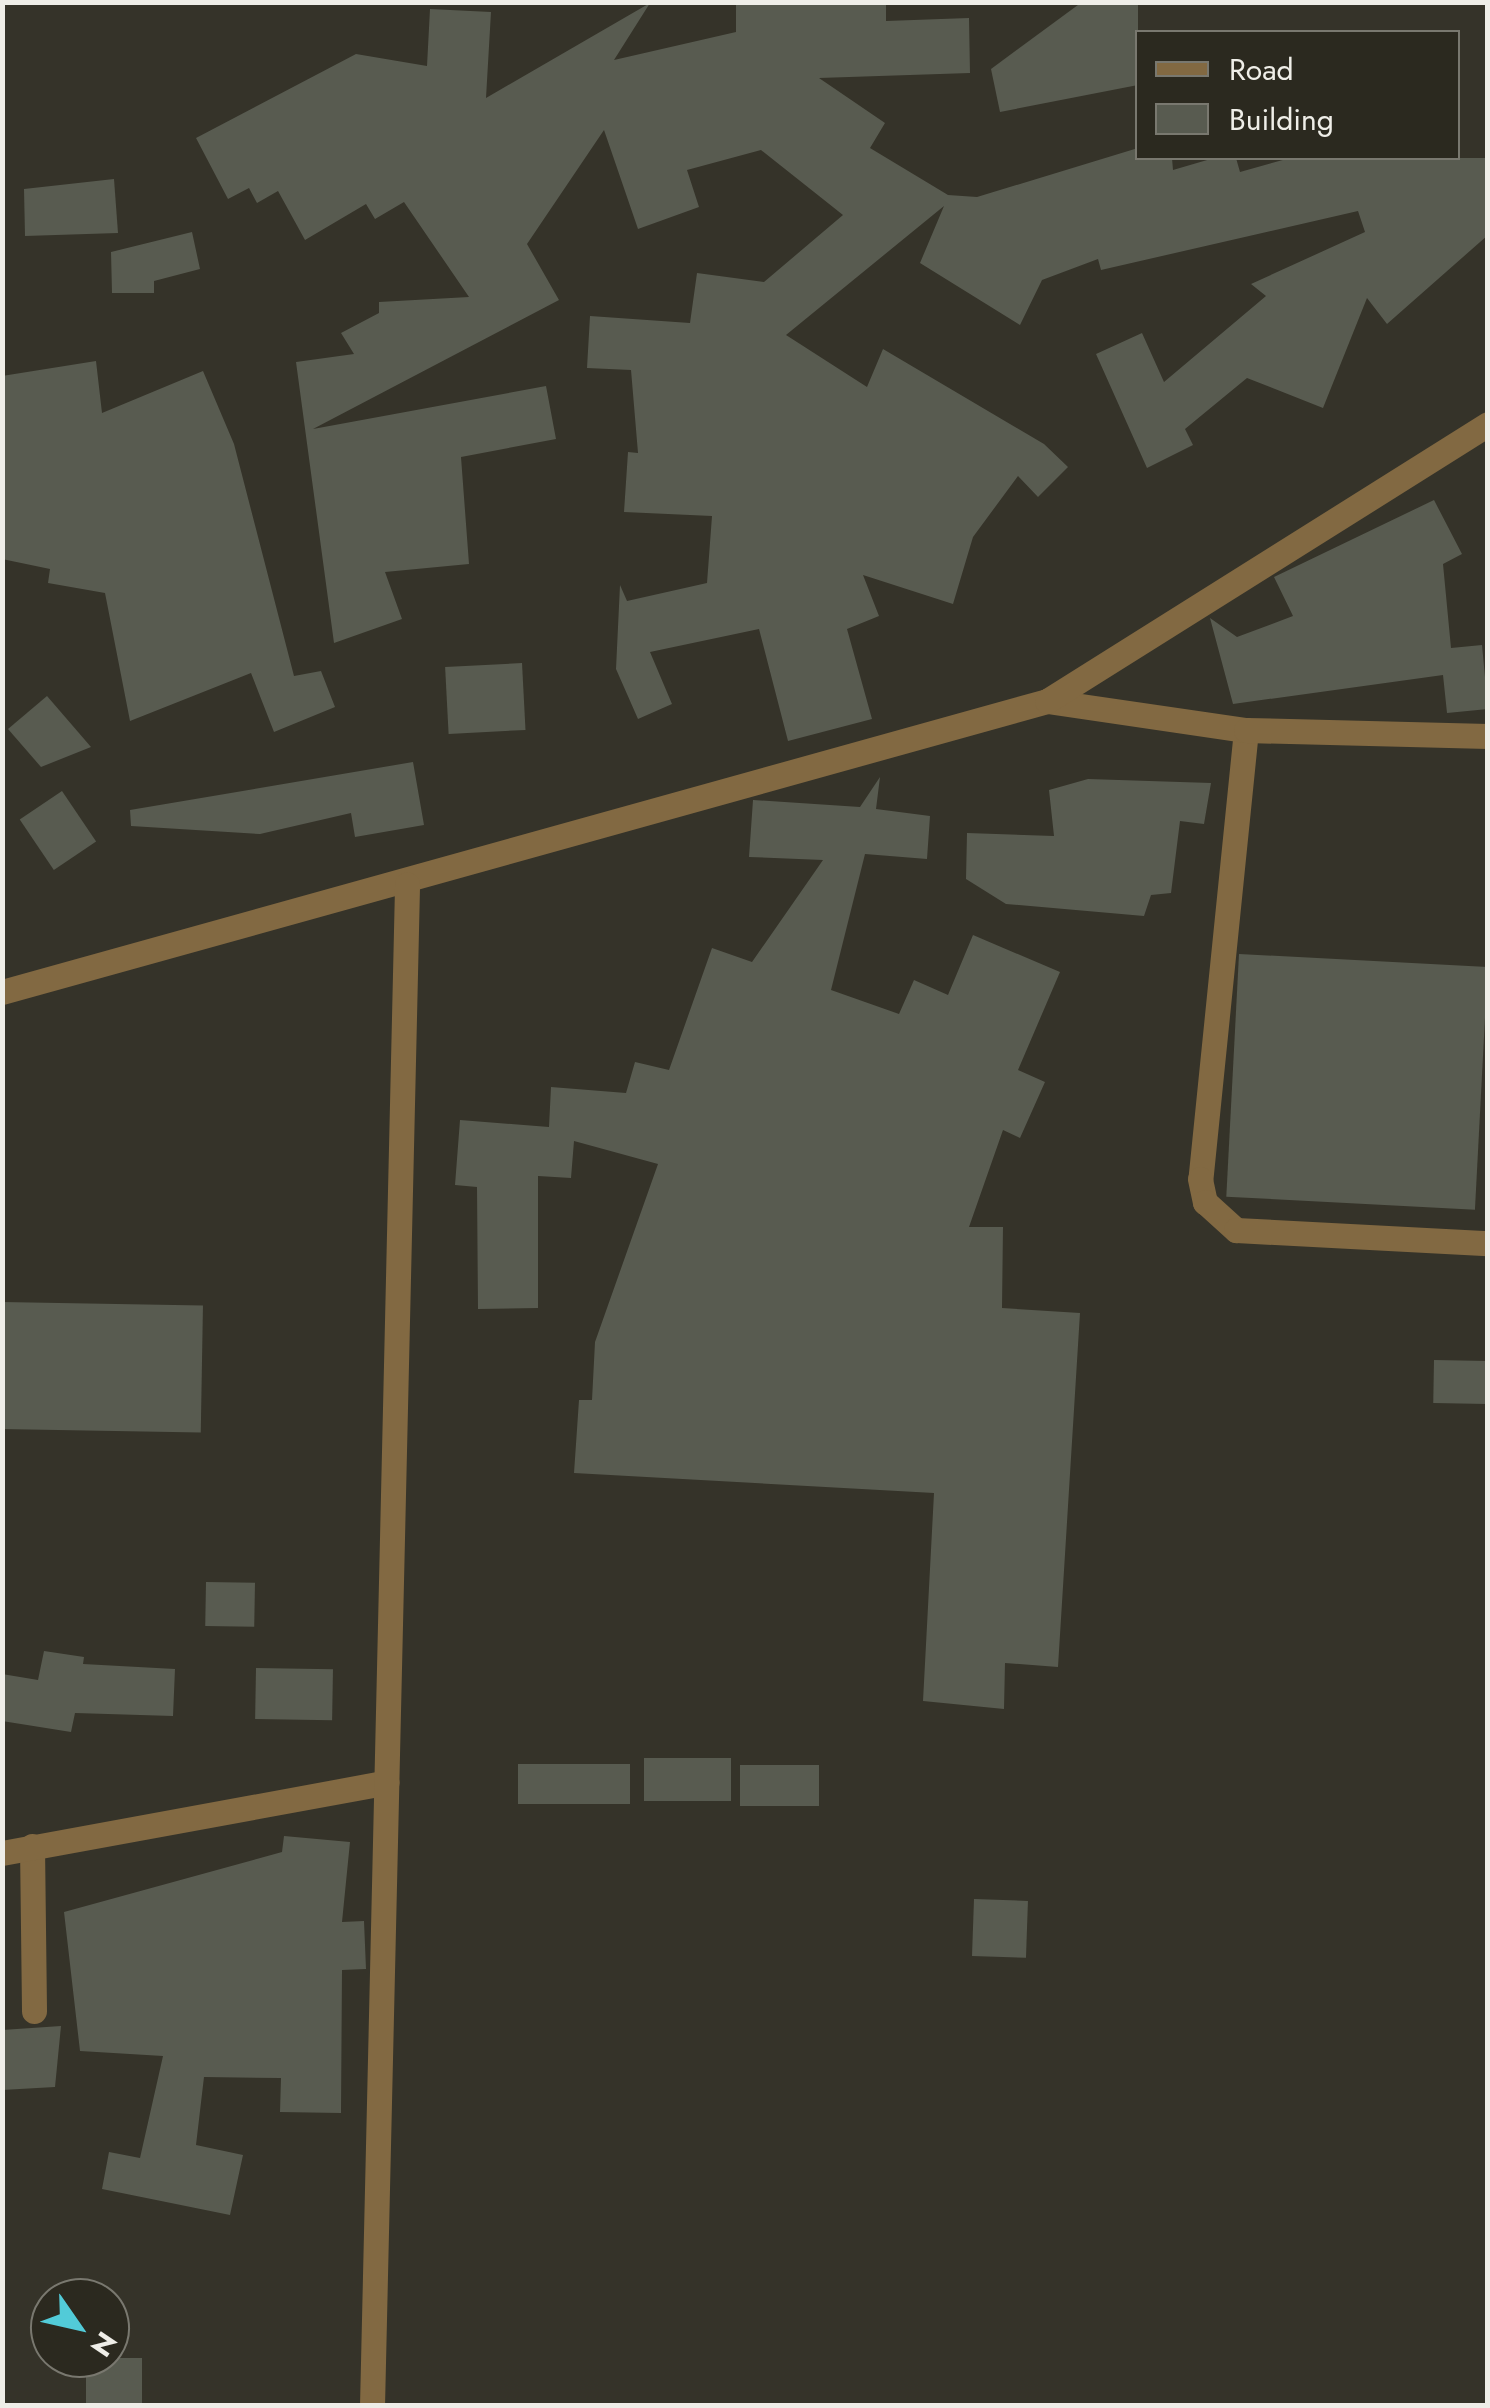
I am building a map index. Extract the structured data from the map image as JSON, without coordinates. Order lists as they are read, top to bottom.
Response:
{
  "legend": ["Road", "Building"],
  "north": "bottom right"
}
